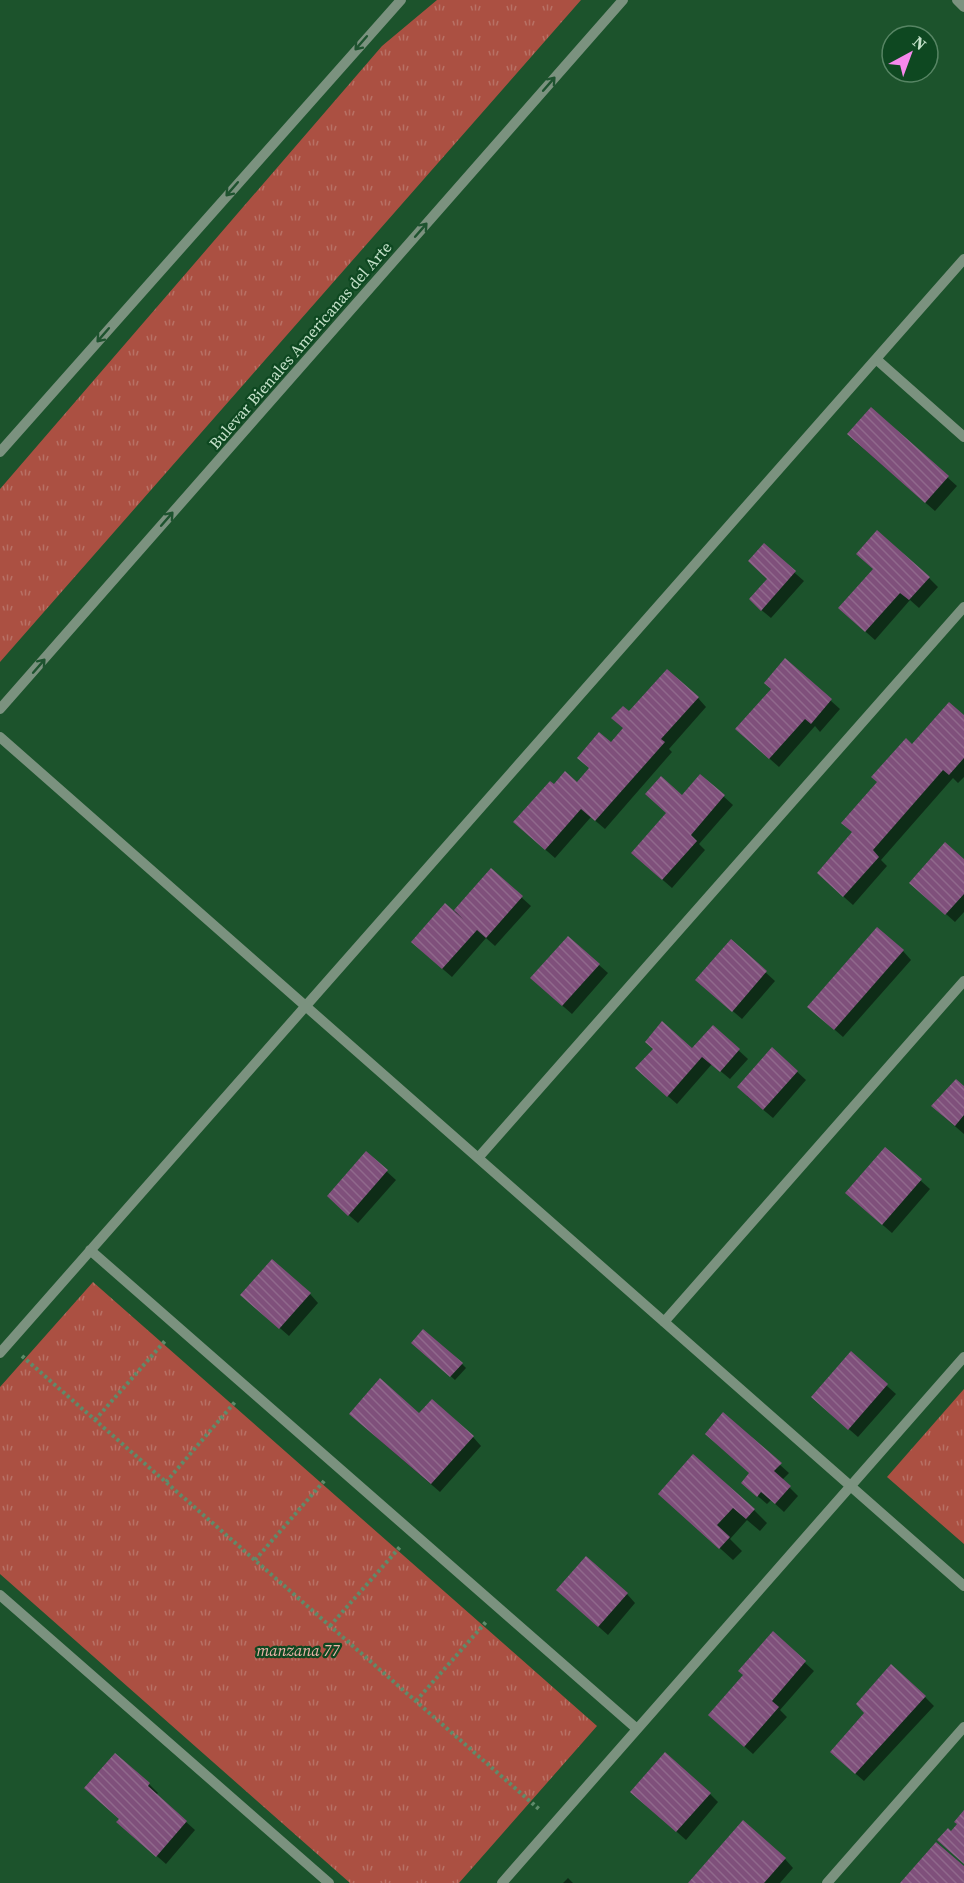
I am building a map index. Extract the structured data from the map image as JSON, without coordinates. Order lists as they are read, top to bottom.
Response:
{
  "streets": {
    "street": ["Bulevar Bienales Americanas del Arte"]
  },
  "one_way": ["Bulevar Bienales Americanas del Arte"],
  "parks": ["manzana 77"],
  "north": "top right"
}
